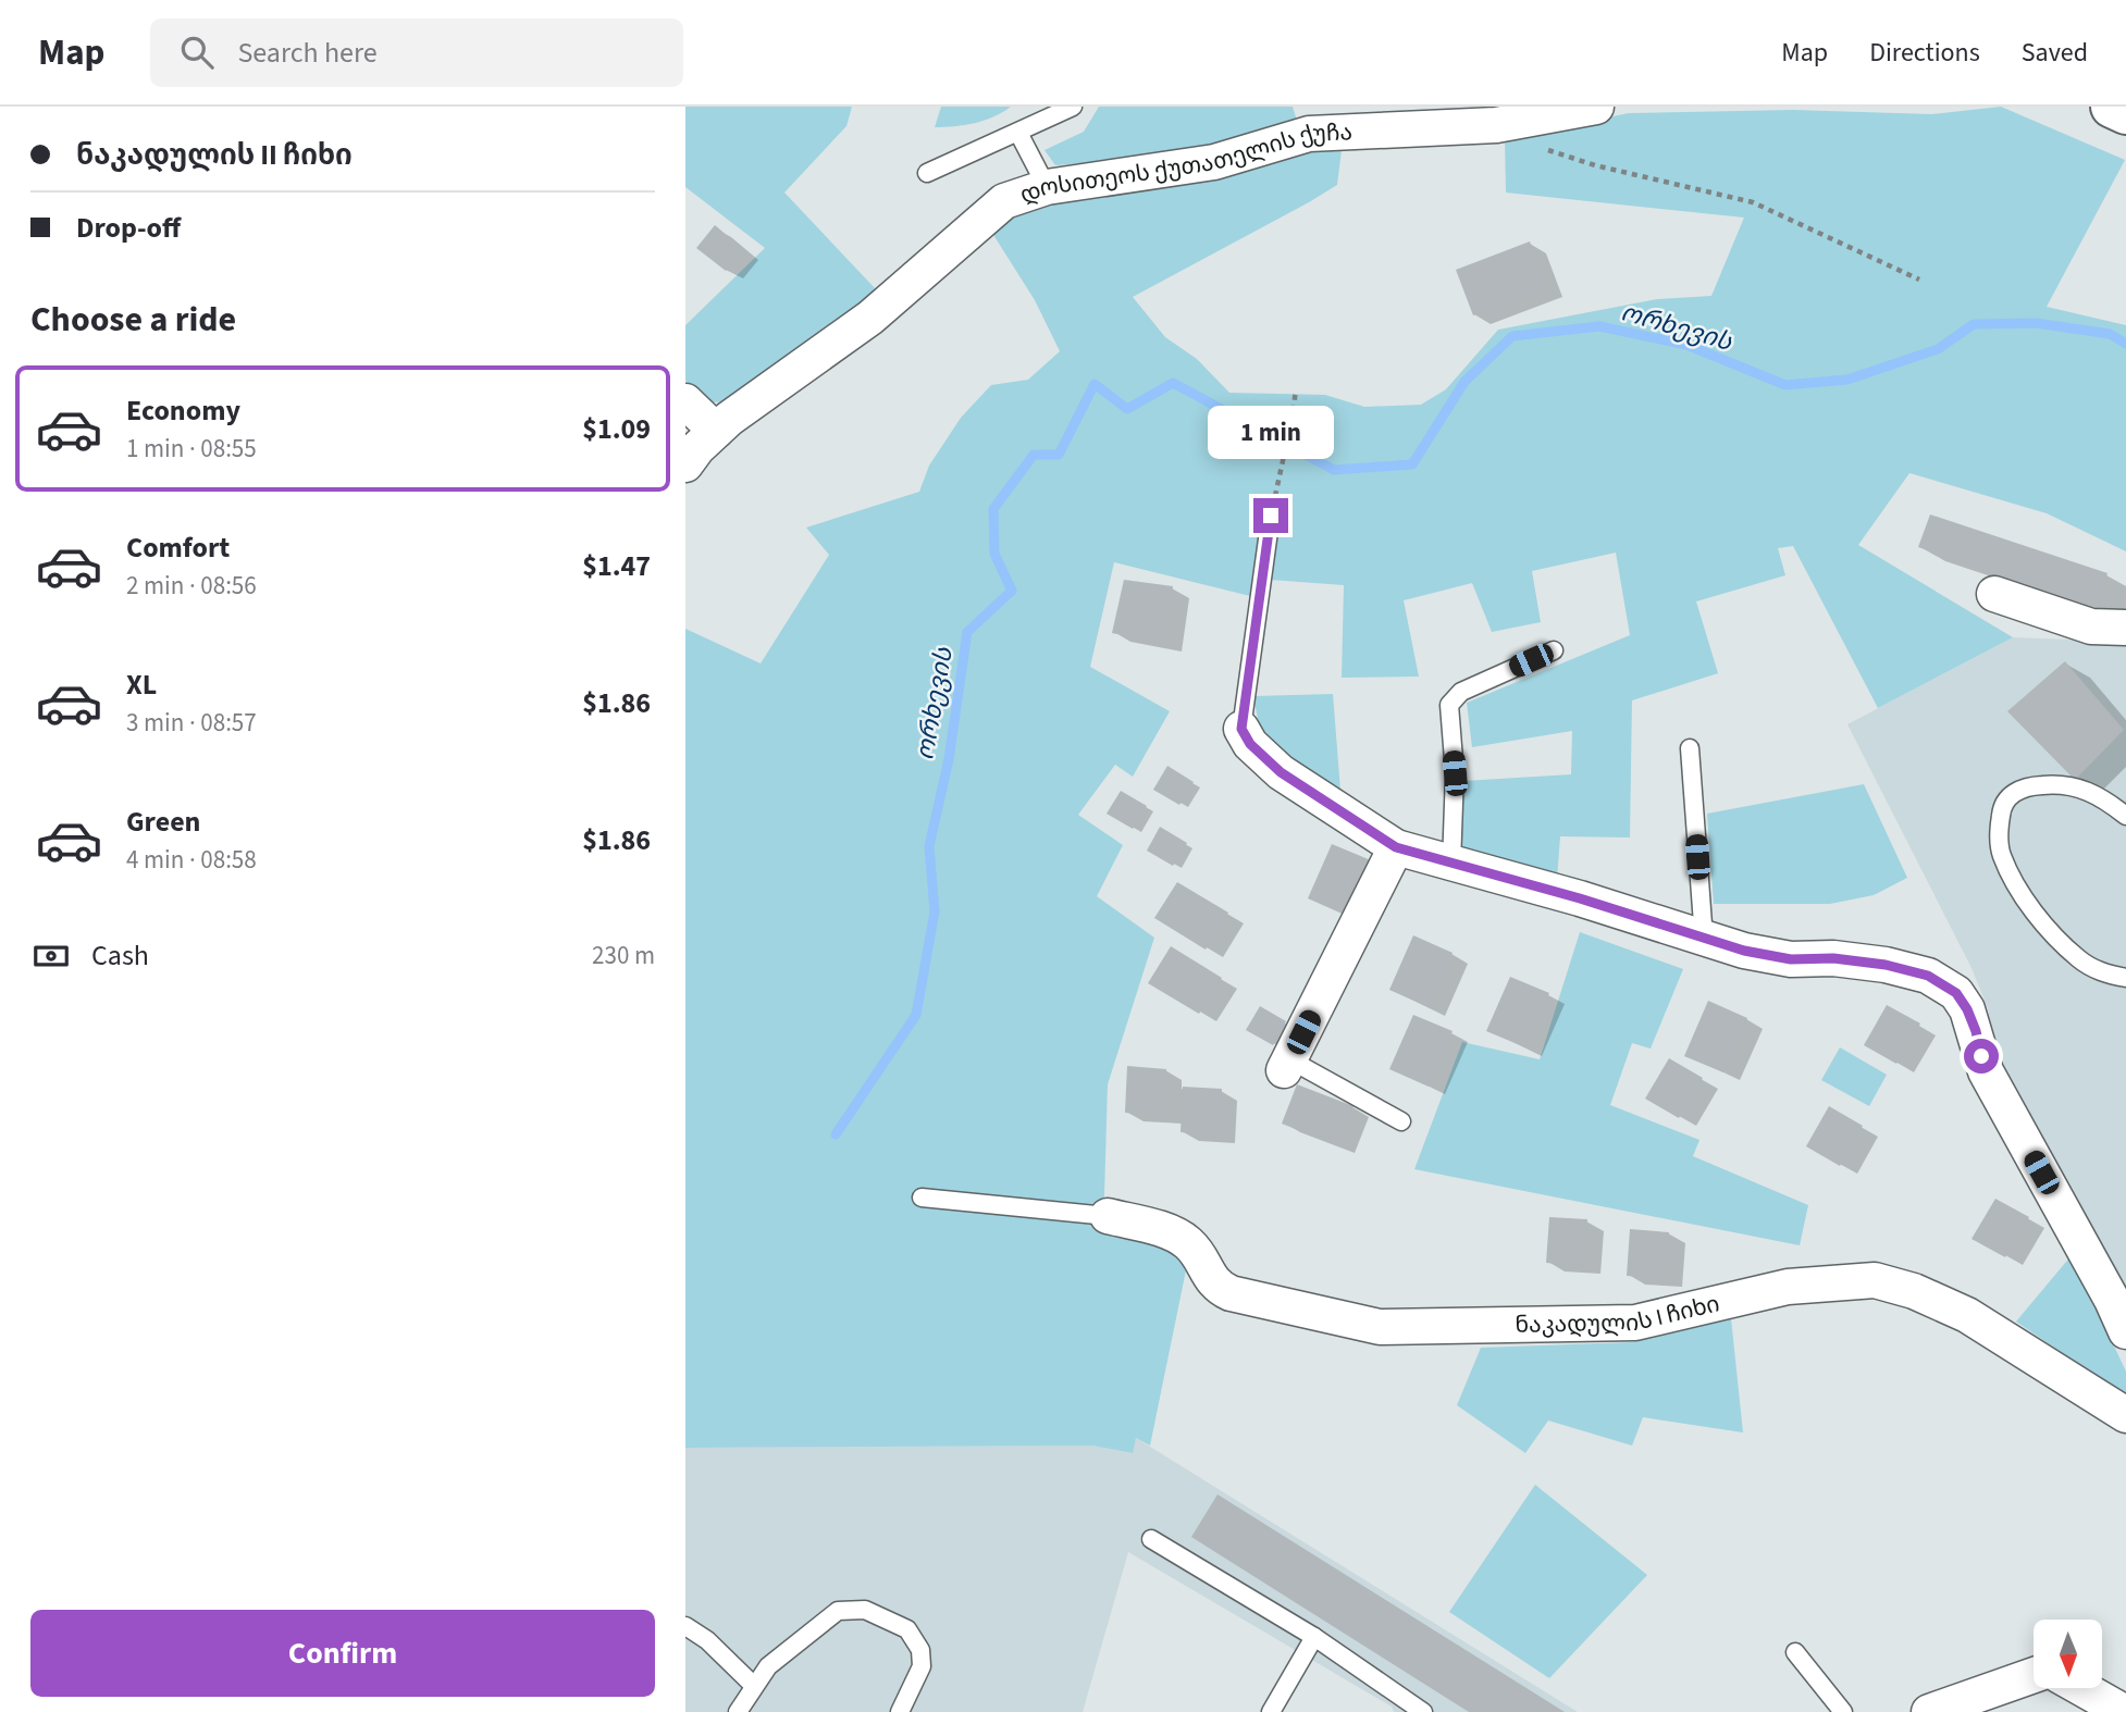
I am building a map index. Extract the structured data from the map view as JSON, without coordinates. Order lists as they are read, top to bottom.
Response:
{
  "streets": {
    "street": ["დოსითეოს ქუთათელის ქუჩა", "ნაკადულის I ჩიხი"]
  },
  "water": ["ორხევის"],
  "north": "bottom",
  "page": {
    "header": "Map",
    "search": "Search here",
    "nav": ["Map", "Directions", "Saved"],
    "banner": ["ნაკადულის II ჩიხი", "Drop-off"],
    "heading": "Choose a ride",
    "list": [
      {
        "name": "Economy",
        "note": "1 min · 08:55",
        "value": "$1.09"
      },
      {
        "name": "Comfort",
        "note": "2 min · 08:56",
        "value": "$1.47"
      },
      {
        "name": "XL",
        "note": "3 min · 08:57",
        "value": "$1.86"
      },
      {
        "name": "Green",
        "note": "4 min · 08:58",
        "value": "$1.86"
      }
    ],
    "bubble": "1 min",
    "pay": ["Cash", "230 m"],
    "buttons": "Confirm"
  }
}
